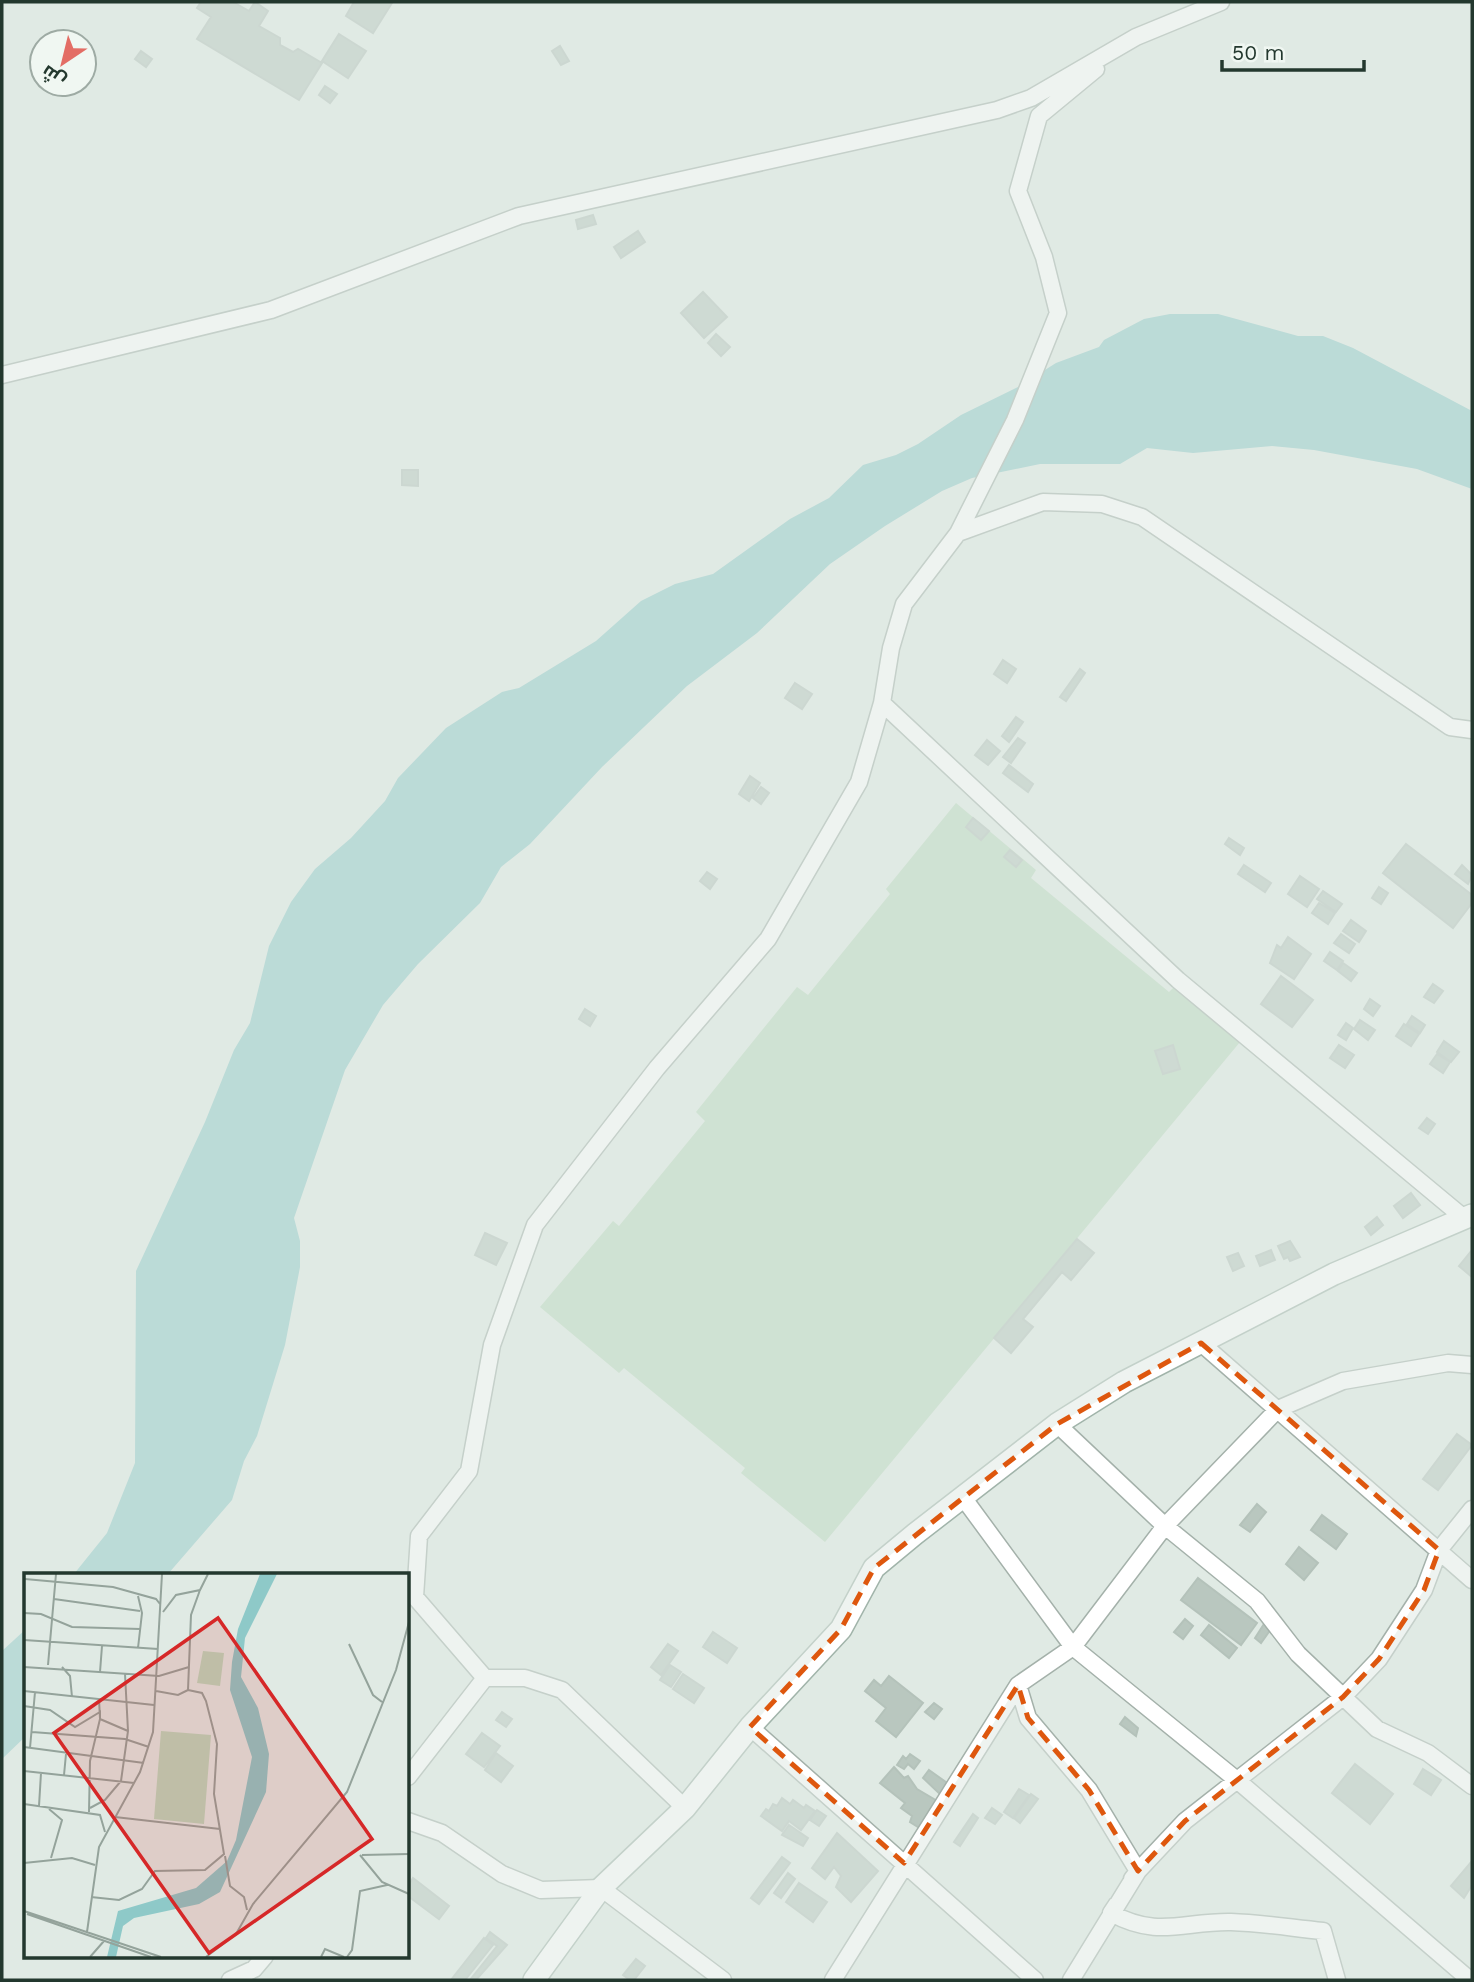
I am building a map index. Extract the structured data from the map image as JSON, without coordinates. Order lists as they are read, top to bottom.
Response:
{
  "scale_bar": "50 m",
  "north": "bottom left"
}
